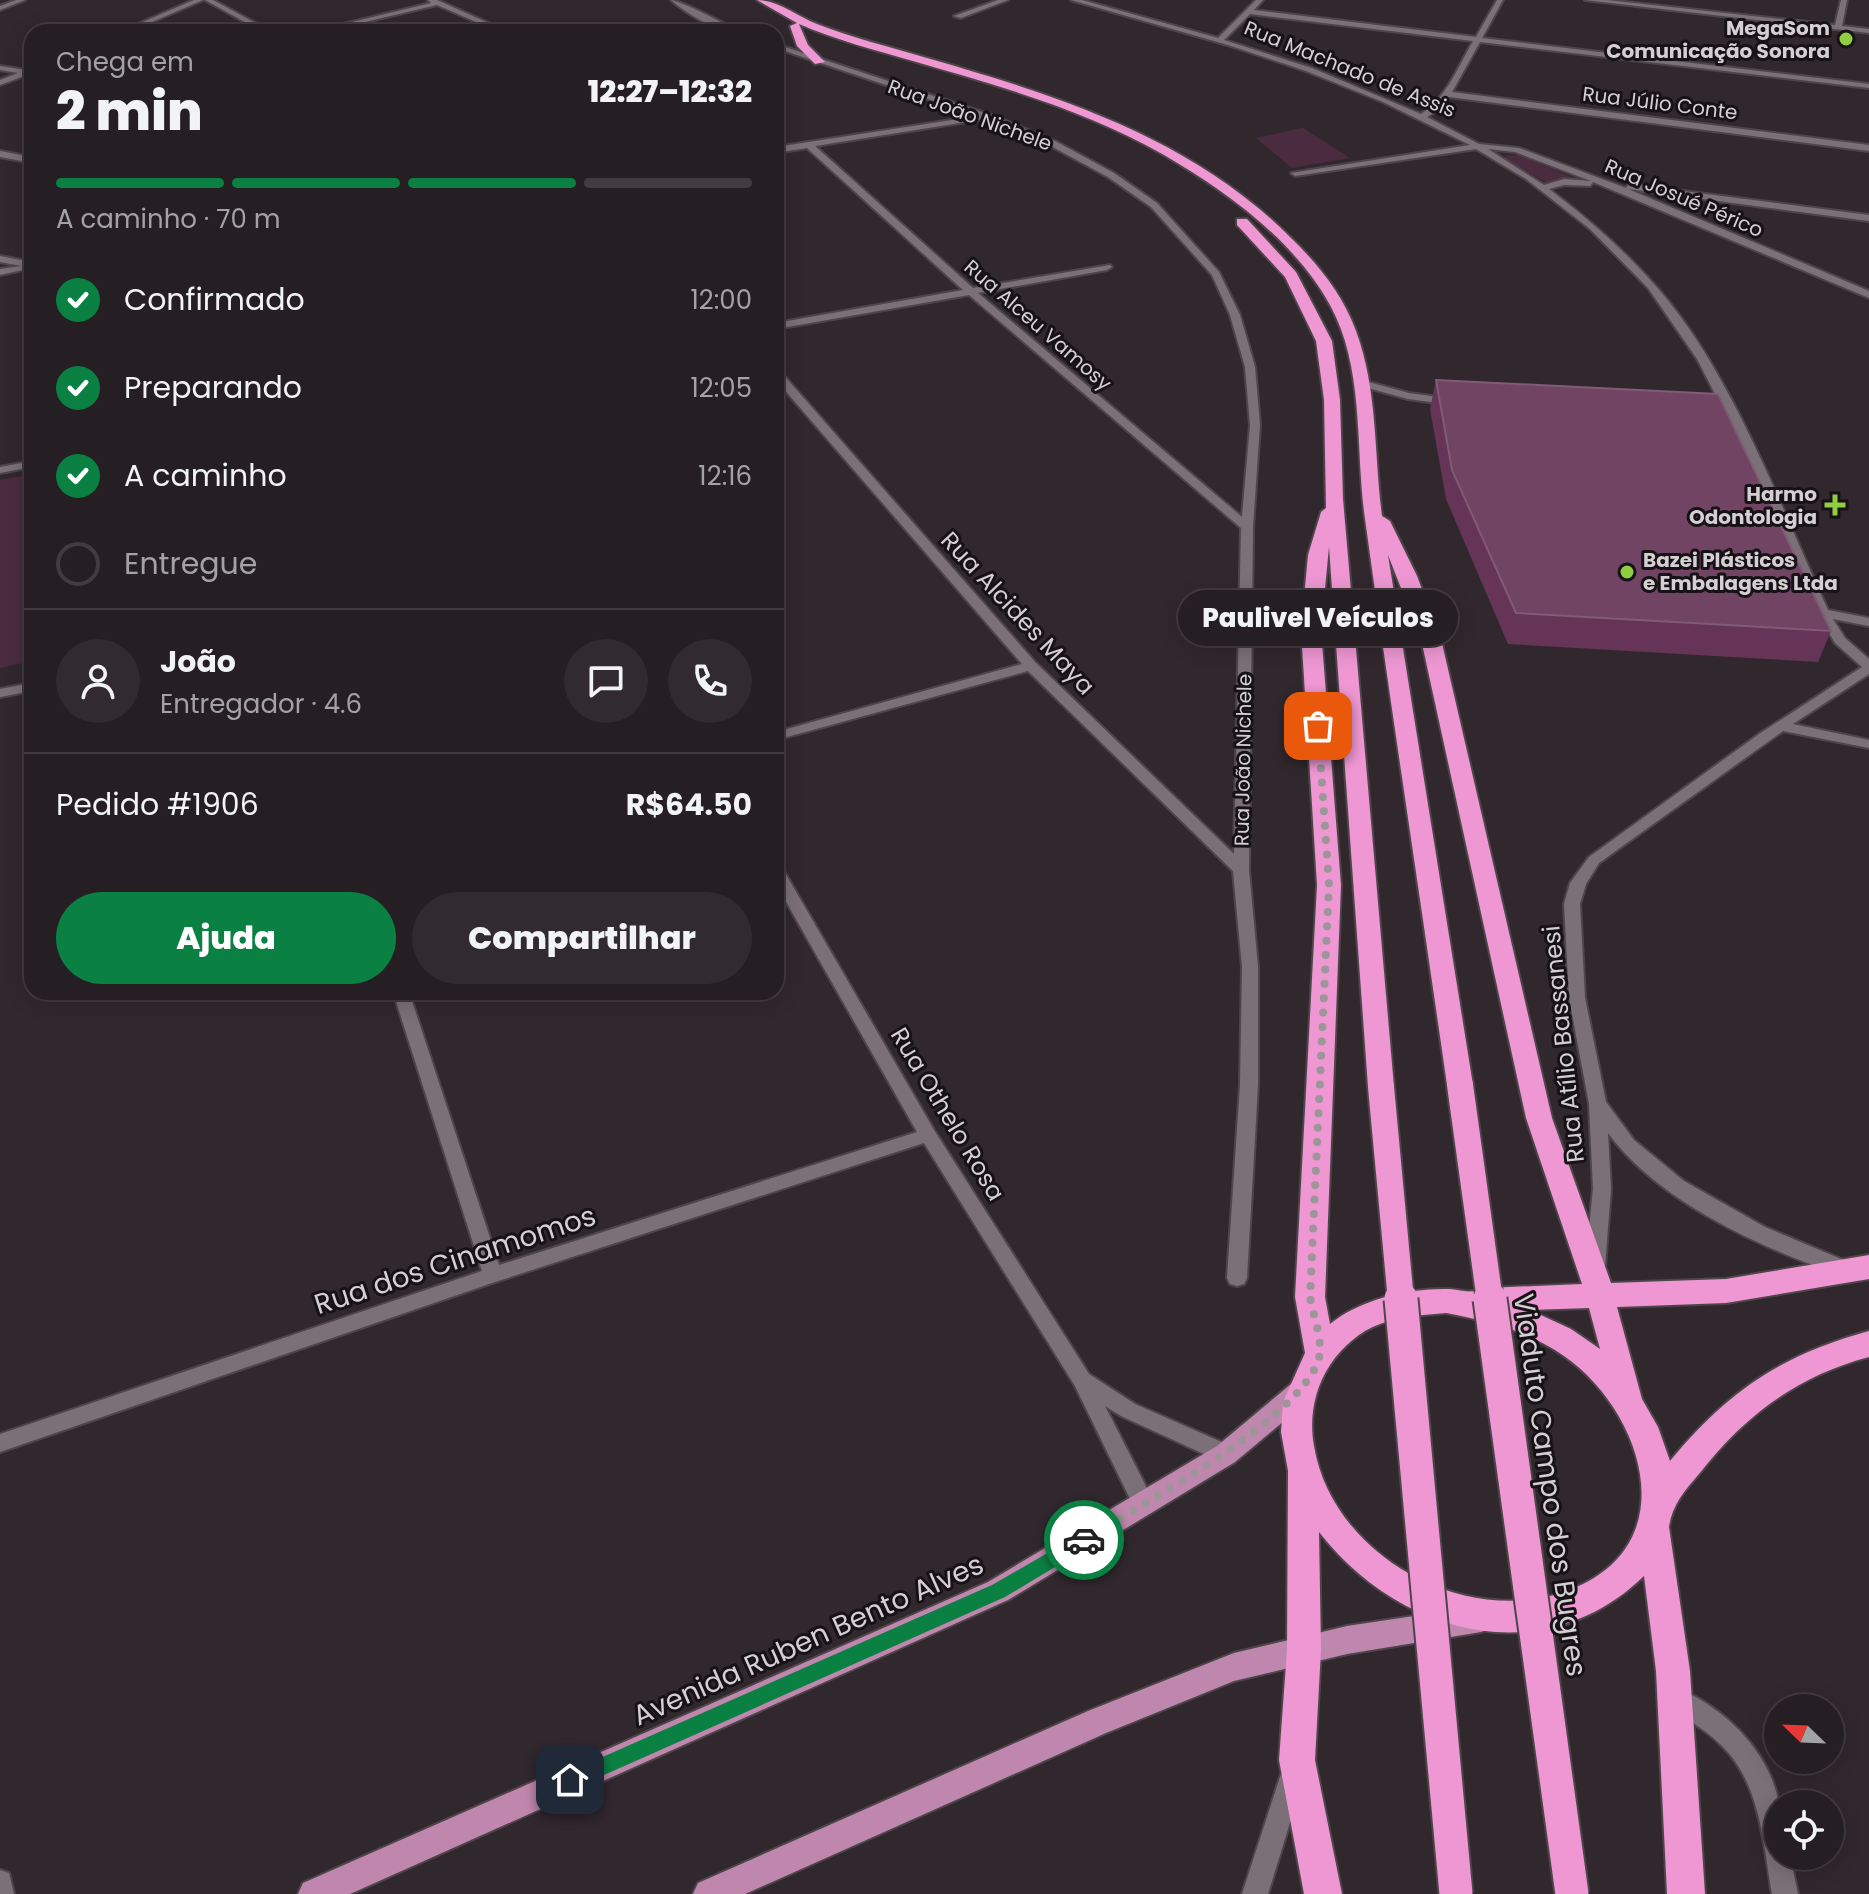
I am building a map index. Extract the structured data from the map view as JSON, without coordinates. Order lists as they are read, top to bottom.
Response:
{
  "streets": {
    "highway": ["Viaduto Campo dos Bugres"],
    "main road": ["Avenida Ruben Bento Alves"],
    "street": [
      "Rua Machado de Assis",
      "Rua Júlio Conte",
      "Rua João Nichele",
      "Rua Josué Périco",
      "Rua Alceu Vamosy",
      "Rua Alcides Maya",
      "Rua Atílio Bassanesi",
      "Rua Othelo Rosa",
      "Rua dos Cinamomos"
    ]
  },
  "crossings": [
    ["Rua Machado de Assis", "Rua Josué Périco"],
    ["Rua Machado de Assis", "Rua Atílio Bassanesi"],
    ["Rua João Nichele", "Rua Alceu Vamosy"],
    ["Rua João Nichele", "Rua Alcides Maya"],
    ["Rua Othelo Rosa", "Rua dos Cinamomos"],
    ["Rua Othelo Rosa", "Avenida Ruben Bento Alves"]
  ],
  "places": {
    "other": ["MegaSom Comunicação Sonora", "Bazei Plásticos e Embalagens Ltda", "Paulivel Veículos"],
    "health": ["Harmo Odontologia"]
  },
  "north": "top left",
  "page": {
    "heading": ["2 min", "Chega em", "12:27–12:32"],
    "panel": [
      "João",
      "Entregador · 4.6",
      "Pedido #1906",
      "R$64.50"
    ],
    "bar": "A caminho · 70 m",
    "list": [
      ["Confirmado", "12:00"],
      ["Preparando", "12:05"],
      ["A caminho", "12:16"],
      "Entregue"
    ],
    "bubble": "Paulivel Veículos",
    "buttons": ["Ajuda", "Compartilhar"]
  }
}
